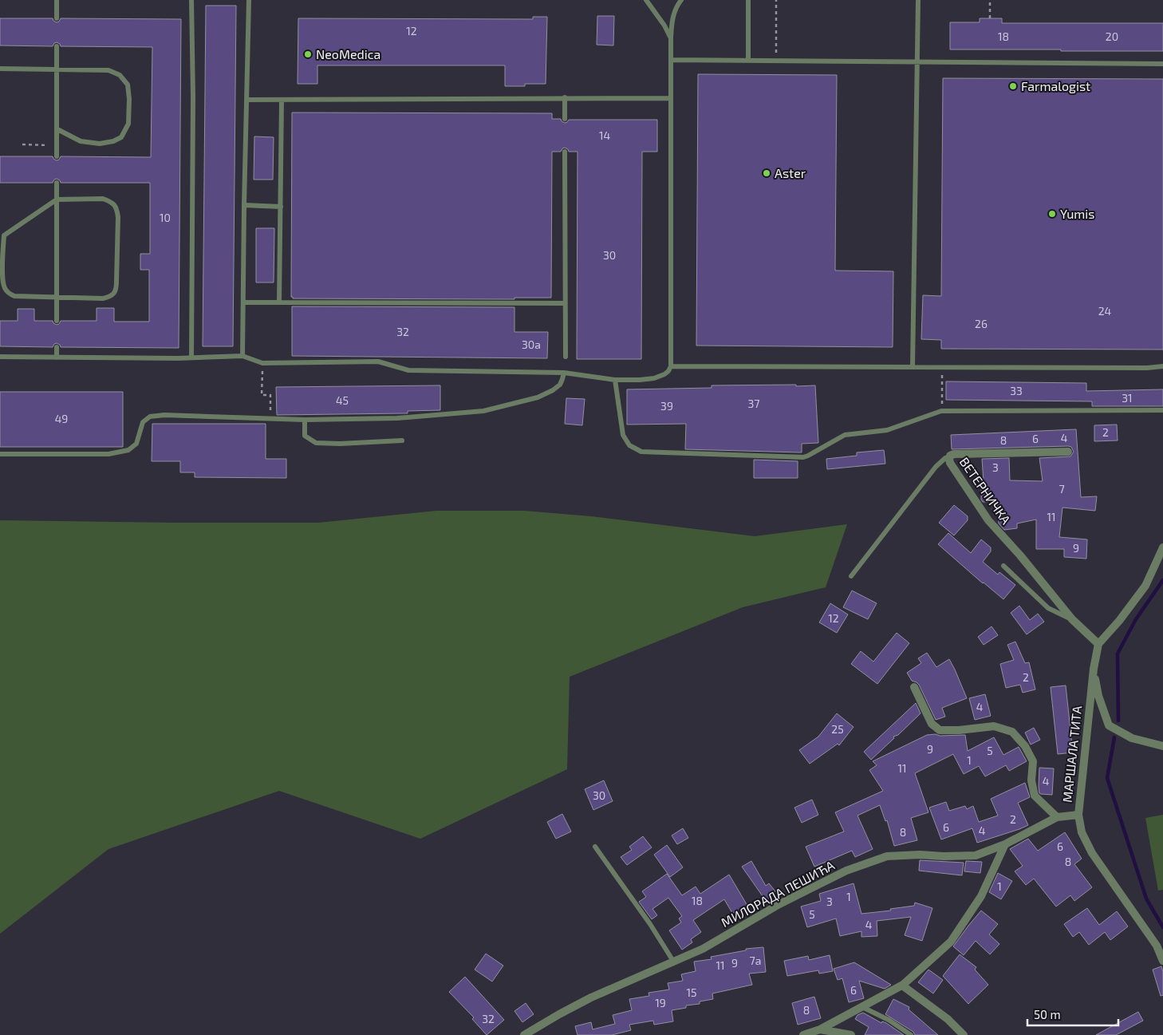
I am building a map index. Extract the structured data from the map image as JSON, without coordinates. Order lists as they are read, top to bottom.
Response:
{
  "streets": {
    "street": ["ВЕТЕРНИЧКА", "МАРШАЛА ТИТА", "МИЛОРАДА ПЕШИЋА"]
  },
  "crossings": [
    ["ВЕТЕРНИЧКА", "МАРШАЛА ТИТА"],
    ["МАРШАЛА ТИТА", "МИЛОРАДА ПЕШИЋА"]
  ],
  "places": [
    "NeoMedica",
    "Farmalogist",
    "Aster",
    "Yumis"
  ],
  "house_numbers": [
    "12",
    "18",
    "20",
    "14",
    "10",
    "30",
    "24",
    "26",
    "32",
    "30a",
    "33",
    "31",
    "45",
    "37",
    "39",
    "49",
    "2",
    "4",
    "6",
    "8",
    "3",
    "7",
    "11",
    "9",
    "12",
    "2",
    "4",
    "25",
    "9",
    "5",
    "1",
    "11",
    "4",
    "30",
    "2",
    "6",
    "4",
    "8",
    "6",
    "8",
    "1",
    "1",
    "18",
    "3",
    "5",
    "4",
    "7a",
    "9",
    "11",
    "6",
    "15",
    "19",
    "8",
    "32"
  ],
  "scale_bar": "50 m"
}
